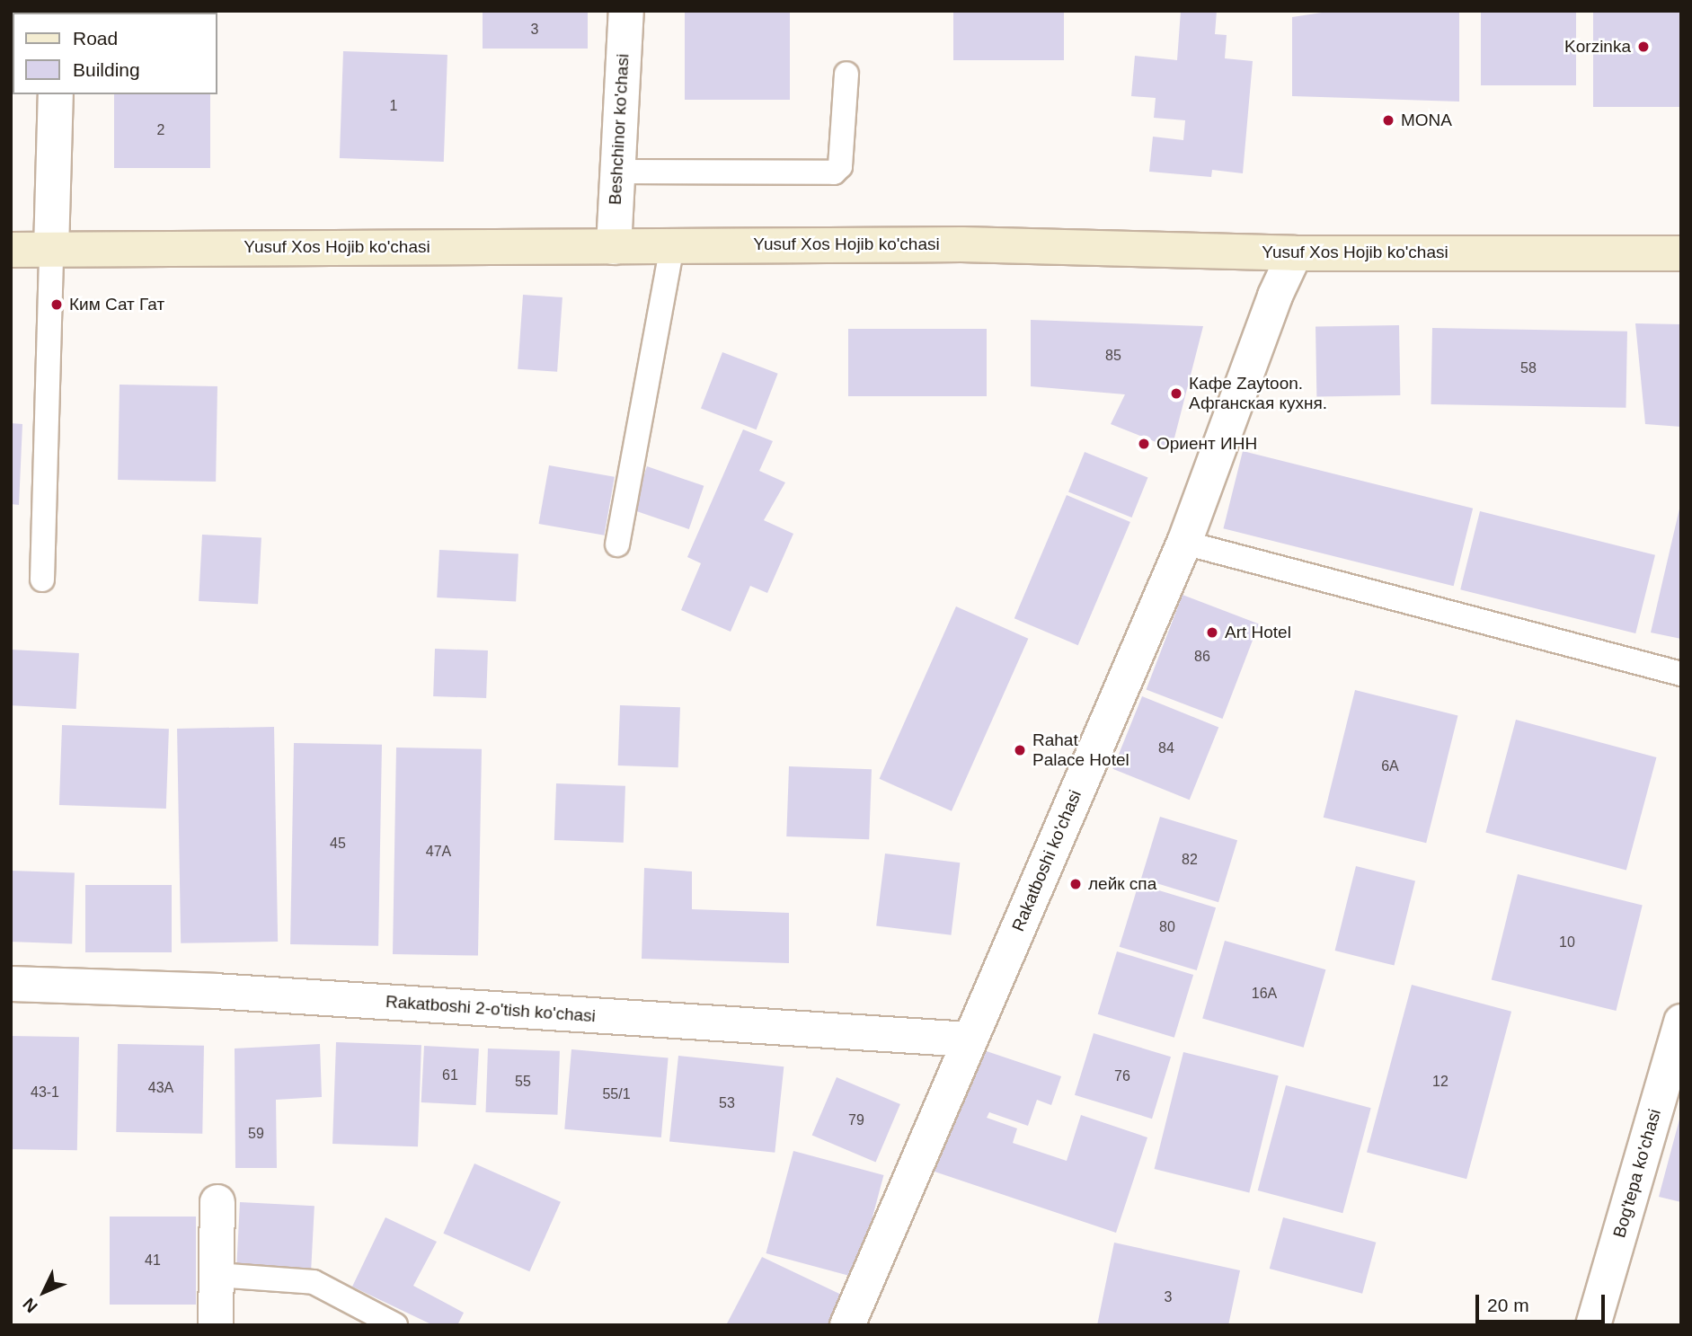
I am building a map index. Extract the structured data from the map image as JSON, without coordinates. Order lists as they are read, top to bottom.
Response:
{
  "streets": {
    "main road": ["Yusuf Xos Hojib ko'chasi"],
    "street": [
      "Beshchinor ko'chasi",
      "Rakatboshi ko'chasi",
      "Rakatboshi 2-o'tish ko'chasi",
      "Bog'tepa ko'chasi"
    ]
  },
  "crossings": [
    ["Beshchinor ko'chasi", "Yusuf Xos Hojib ko'chasi"],
    ["Yusuf Xos Hojib ko'chasi", "Rakatboshi ko'chasi"],
    ["Rakatboshi ko'chasi", "Rakatboshi 2-o'tish ko'chasi"]
  ],
  "places": [
    "Korzinka",
    "MONA",
    "Ким Сат Гат",
    "Кафе Zaytoon. Афганская кухня.",
    "Ориент ИНН",
    "Art Hotel",
    "Rahat Palace Hotel",
    "лейк спа"
  ],
  "house_numbers": [
    "3",
    "1",
    "2",
    "85",
    "58",
    "86",
    "84",
    "6A",
    "45",
    "47A",
    "82",
    "80",
    "10",
    "16A",
    "61",
    "76",
    "55",
    "12",
    "43A",
    "43-1",
    "55/1",
    "53",
    "79",
    "59",
    "41",
    "3"
  ],
  "legend": ["Road", "Building"],
  "scale_bar": "20 m",
  "north": "bottom left"
}
